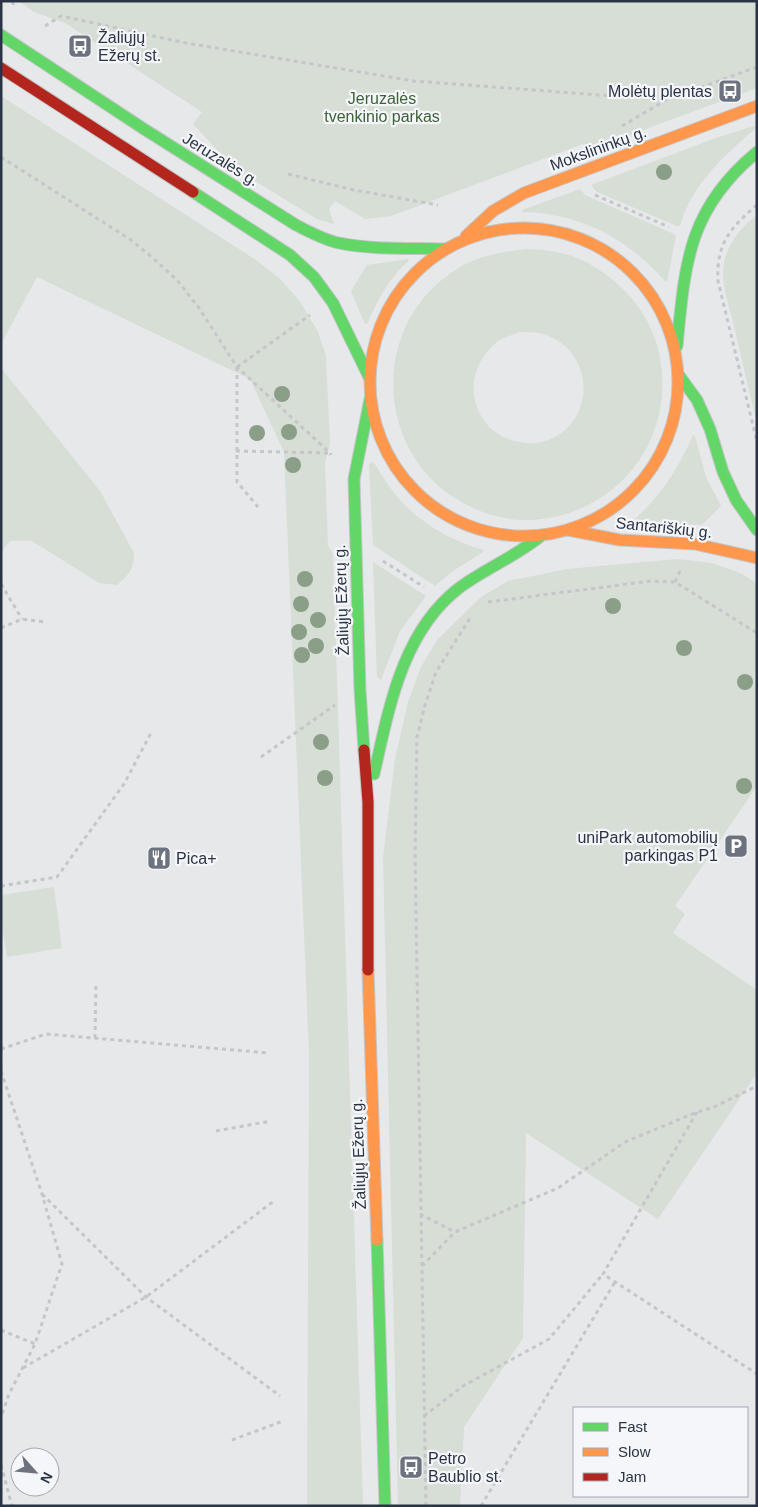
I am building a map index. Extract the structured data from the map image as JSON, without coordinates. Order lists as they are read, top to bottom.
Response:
{
  "streets": {
    "main road": [
      "Mokslininkų g.",
      "Jeruzalės g.",
      "Santariškių g.",
      "Žaliųjų Ežerų g."
    ]
  },
  "parks": ["Jeruzalės tvenkinio parkas"],
  "places": {
    "bus stop": ["Žaliųjų Ežerų st.", "Molėtų plentas", "Petro Baublio st."],
    "parking": ["uniPark automobilių parkingas P1"],
    "restaurant": ["Pica+"]
  },
  "legend": ["Fast", "Slow", "Jam"],
  "north": "bottom right"
}
